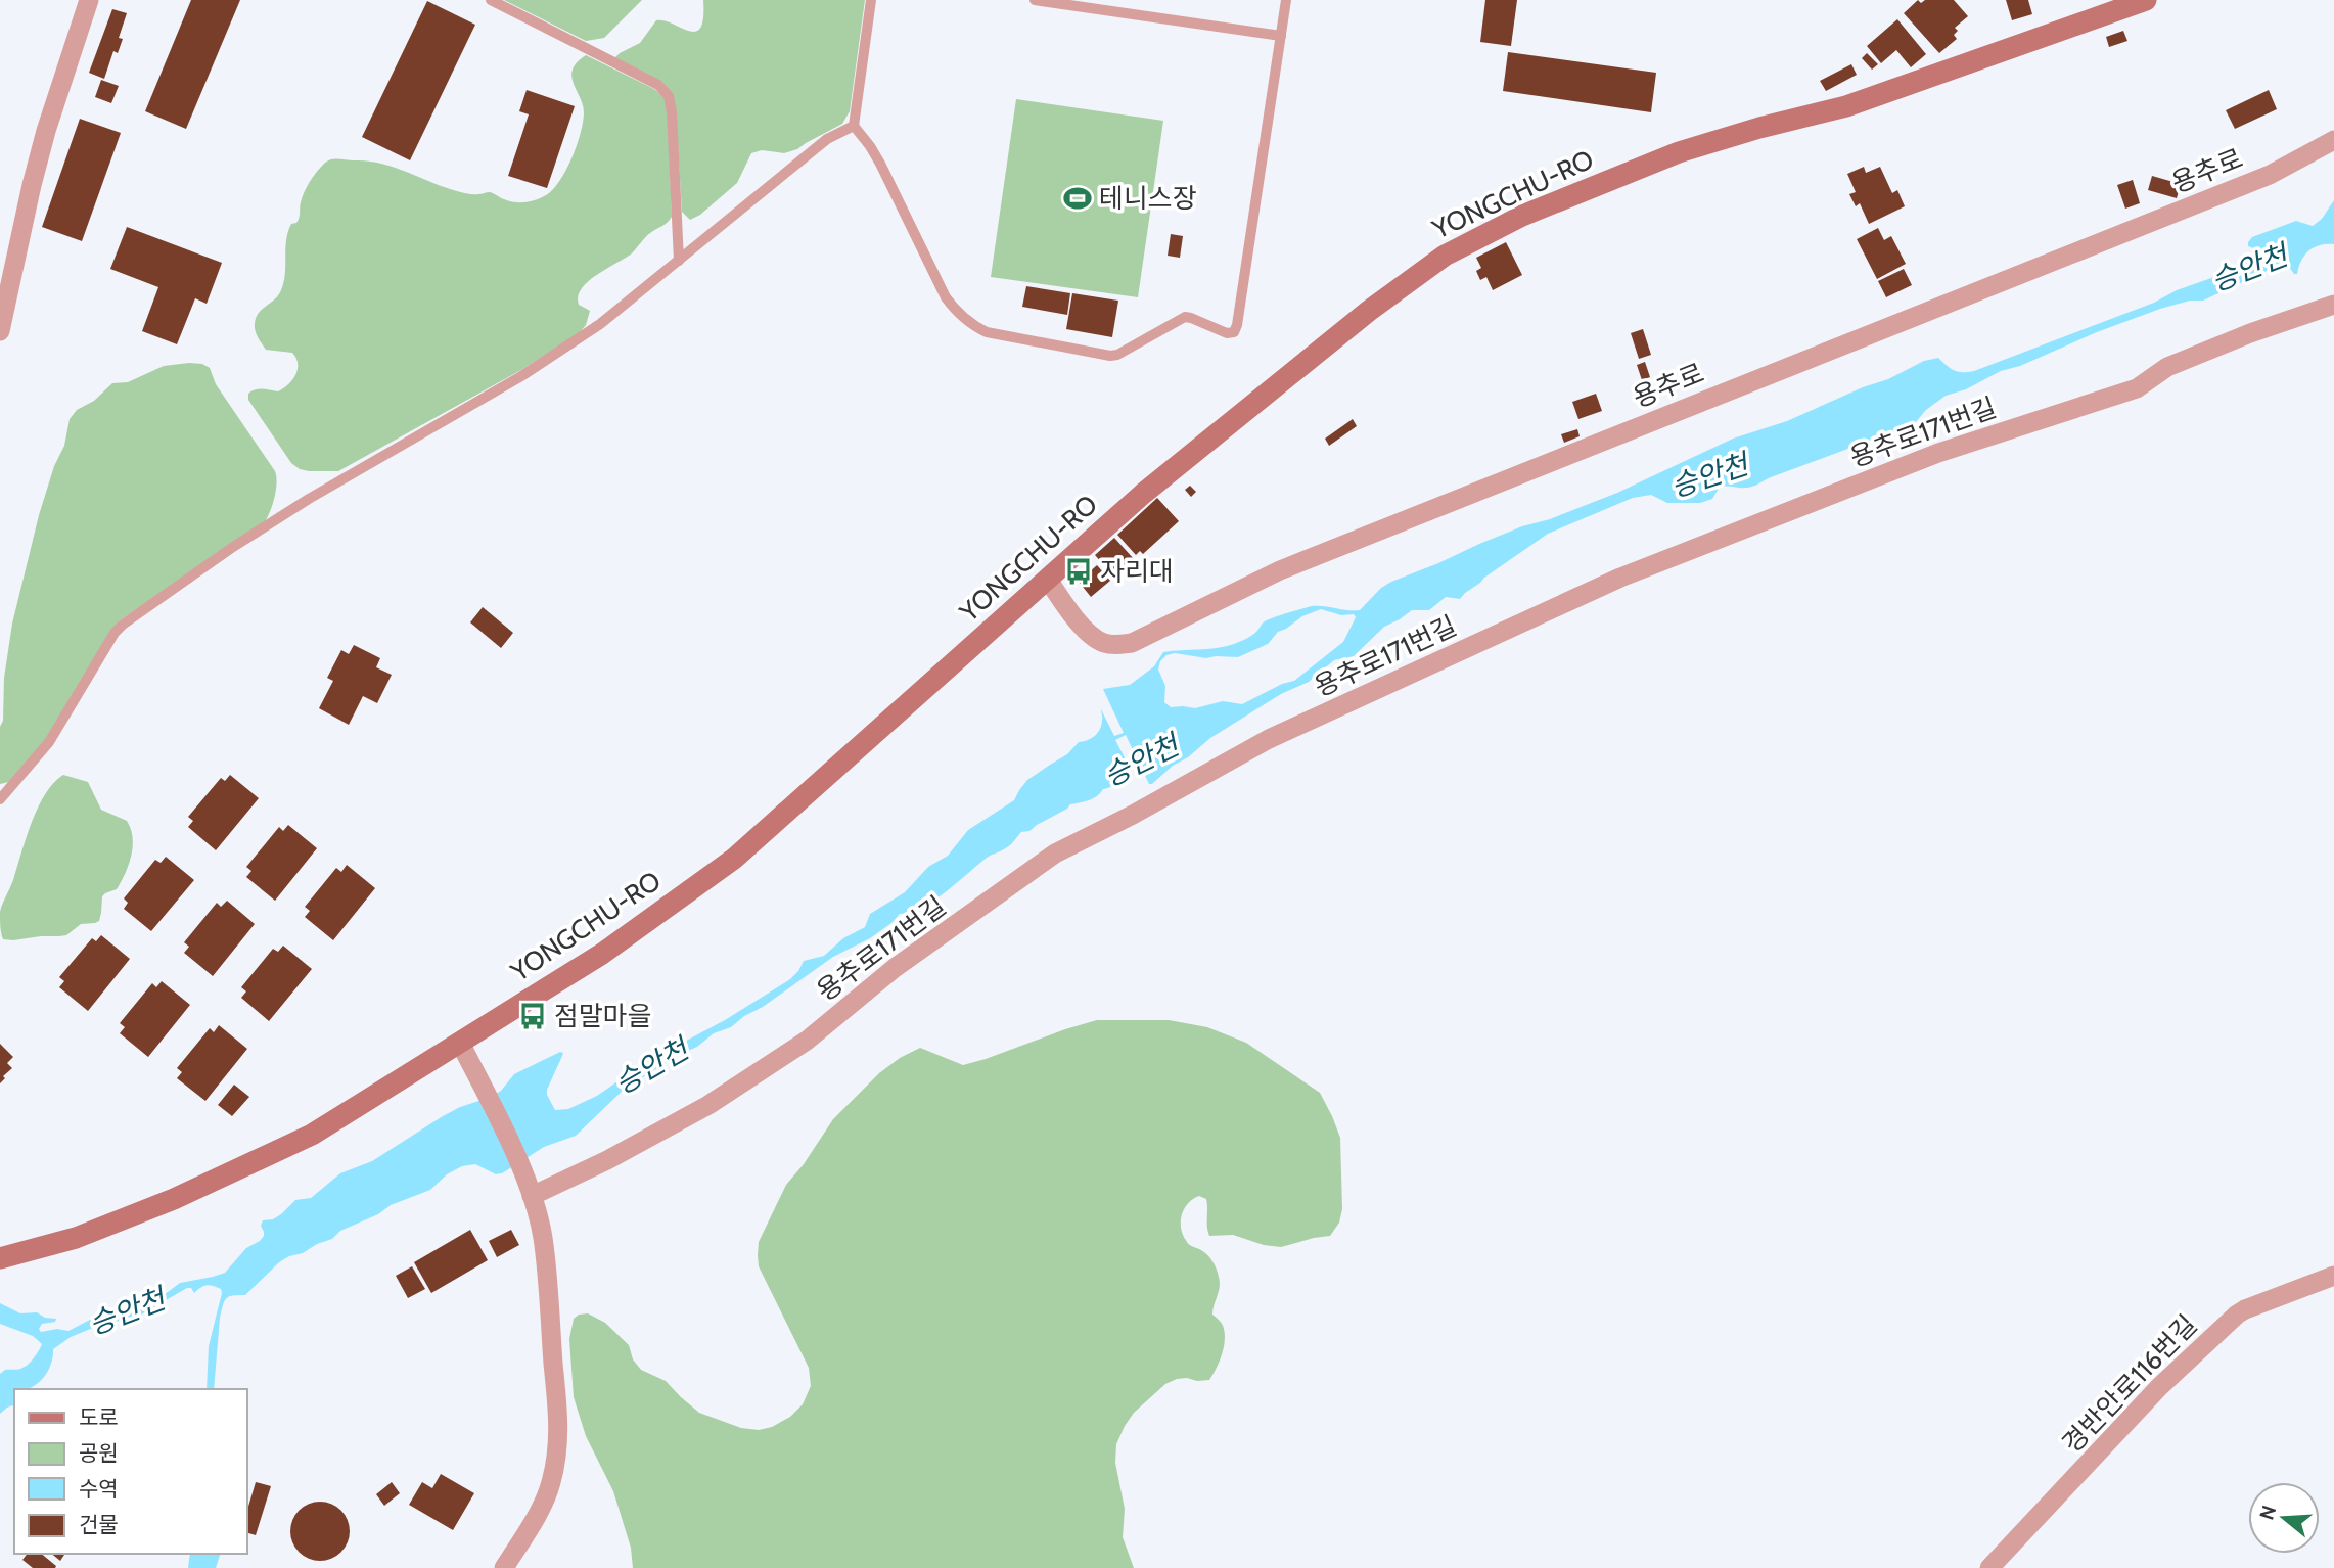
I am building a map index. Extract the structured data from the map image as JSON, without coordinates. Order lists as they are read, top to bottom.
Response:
{
  "streets": {
    "street": [
      "용추로",
      "YONGCHU-RO",
      "용추로171번길",
      "경반안로116번길"
    ]
  },
  "crossings": [
    ["용추로", "YONGCHU-RO"]
  ],
  "water": ["승안천"],
  "places": {
    "sports": ["테니스장"],
    "bus stop": ["자리대", "점말마을"]
  },
  "legend": [
    "도로",
    "공원",
    "수역",
    "건물"
  ],
  "north": "left"
}
